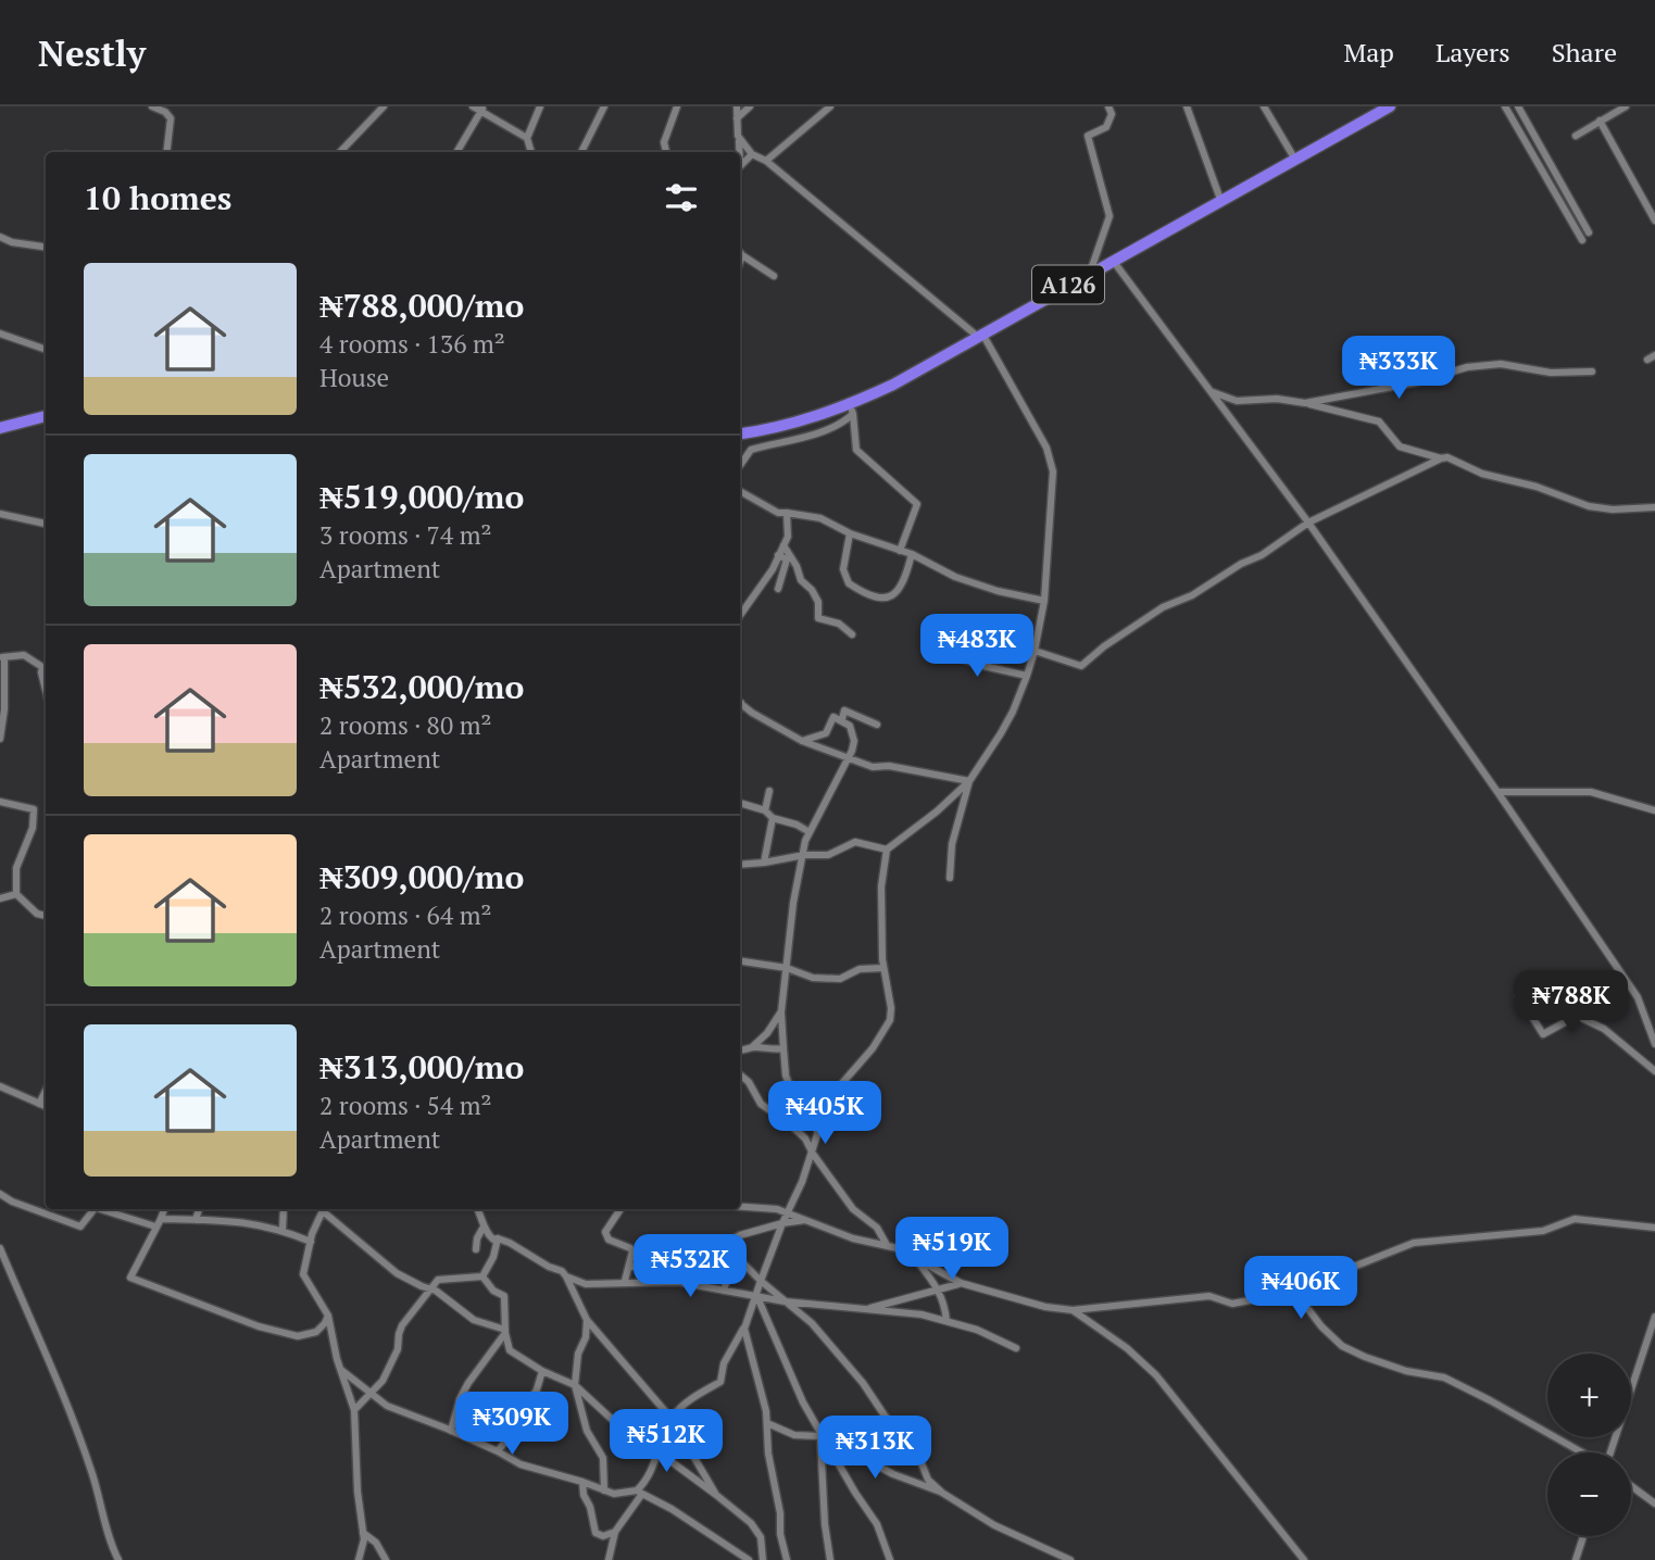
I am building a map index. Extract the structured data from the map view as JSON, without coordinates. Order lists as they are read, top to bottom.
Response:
{
  "streets": {
    "highway": ["A126"]
  },
  "page": {
    "header": "Nestly",
    "nav": ["Map", "Layers", "Share"],
    "heading": "10 homes",
    "list": [
      {
        "name": "₦788,000/mo",
        "note": "4 rooms · 136 m² · House"
      },
      {
        "name": "₦519,000/mo",
        "note": "3 rooms · 74 m² · Apartment"
      },
      {
        "name": "₦532,000/mo",
        "note": "2 rooms · 80 m² · Apartment"
      },
      {
        "name": "₦309,000/mo",
        "note": "2 rooms · 64 m² · Apartment"
      },
      {
        "name": "₦313,000/mo",
        "note": "2 rooms · 54 m² · Apartment"
      }
    ],
    "price": [
      "₦333K",
      "₦483K",
      "₦788K",
      "₦405K",
      "₦519K",
      "₦532K",
      "₦406K",
      "₦309K",
      "₦512K",
      "₦313K"
    ],
    "map_buttons": ["+", "−"]
  }
}
